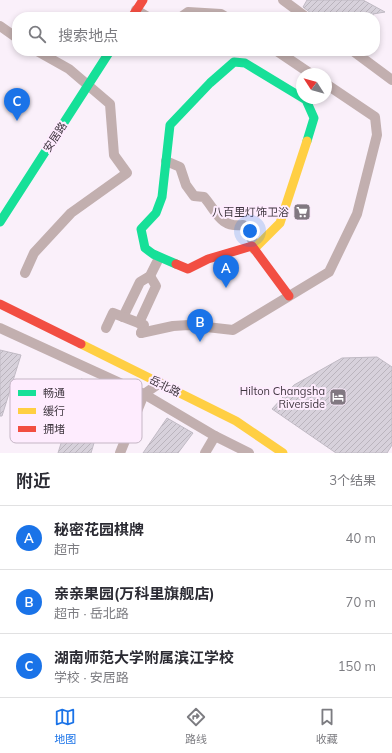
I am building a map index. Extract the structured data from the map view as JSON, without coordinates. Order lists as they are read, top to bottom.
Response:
{
  "streets": {
    "street": ["安居路", "岳北路"]
  },
  "places": {
    "supermarket": ["八百里灯饰卫浴"],
    "hotel": ["Hilton Changsha Riverside"]
  },
  "legend": ["畅通", "缓行", "拥堵"],
  "north": "top left",
  "page": {
    "search": "搜索地点",
    "pins": ["C", "A", "B"],
    "heading": ["附近", "3个结果"],
    "list": [
      {
        "mark": "A",
        "name": "秘密花园棋牌",
        "note": "超市",
        "value": "40 m"
      },
      {
        "mark": "B",
        "name": "亲亲果园(万科里旗舰店)",
        "note": "超市 · 岳北路",
        "value": "70 m"
      },
      {
        "mark": "C",
        "name": "湖南师范大学附属滨江学校",
        "note": "学校 · 安居路",
        "value": "150 m"
      }
    ],
    "nav": ["地图", "路线", "收藏"]
  }
}
